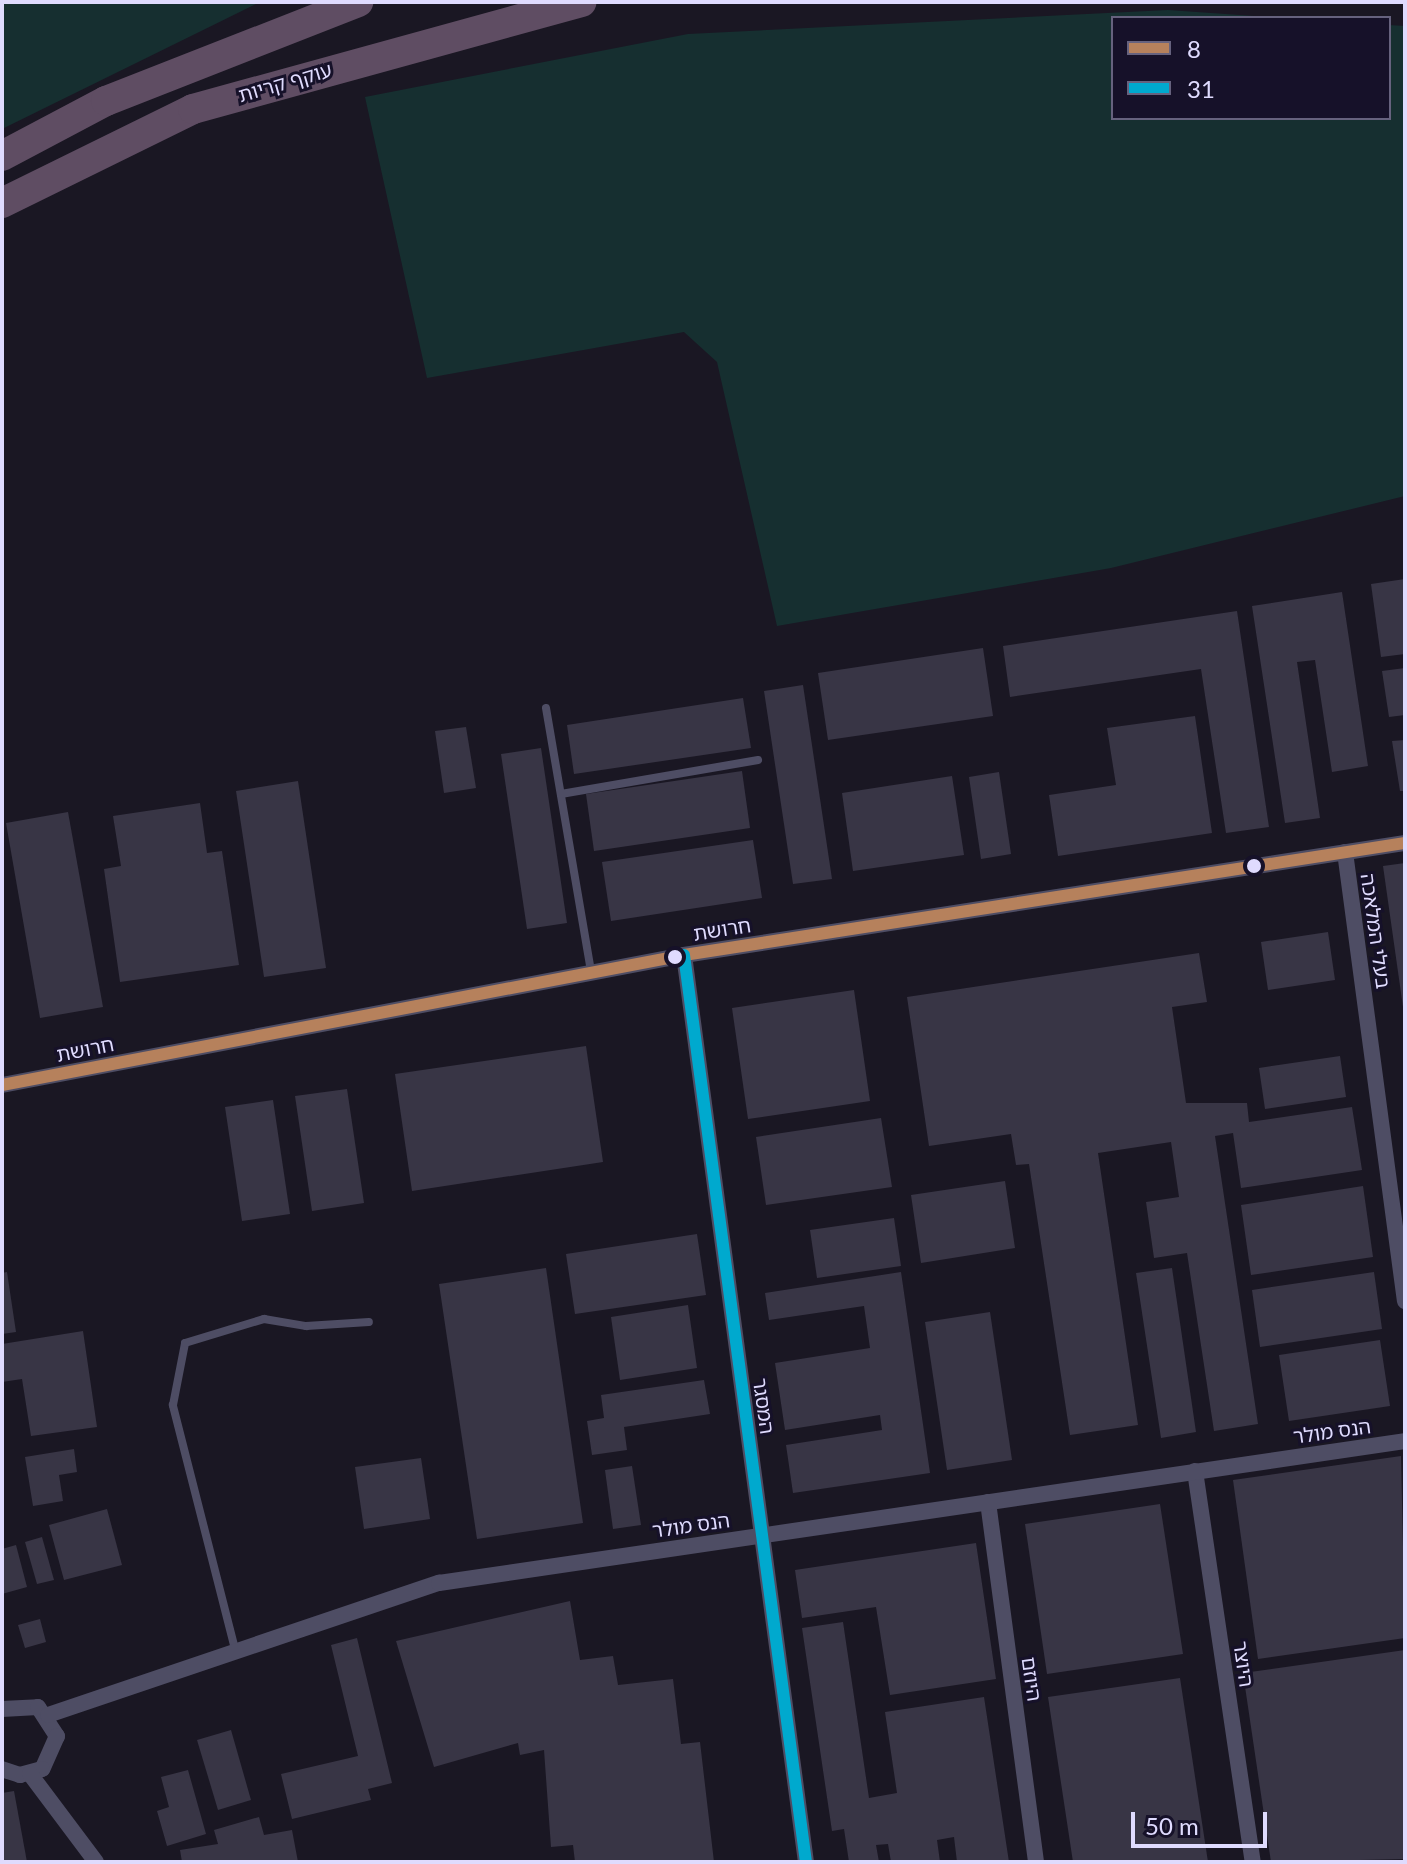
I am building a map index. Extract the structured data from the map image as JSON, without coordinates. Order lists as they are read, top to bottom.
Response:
{
  "streets": {
    "highway": ["עוקף קריות"],
    "street": [
      "חרושת",
      "בעלי המלאכה",
      "המסגר",
      "הנס מולר",
      "היוצר",
      "היוזם"
    ]
  },
  "crossings": [
    ["חרושת", "בעלי המלאכה"],
    ["חרושת", "המסגר"],
    ["המסגר", "הנס מולר"],
    ["הנס מולר", "היוצר"],
    ["הנס מולר", "היוזם"]
  ],
  "lines": ["transit line 8", "transit line 31"],
  "legend": ["8", "31"],
  "scale_bar": "50 m"
}
